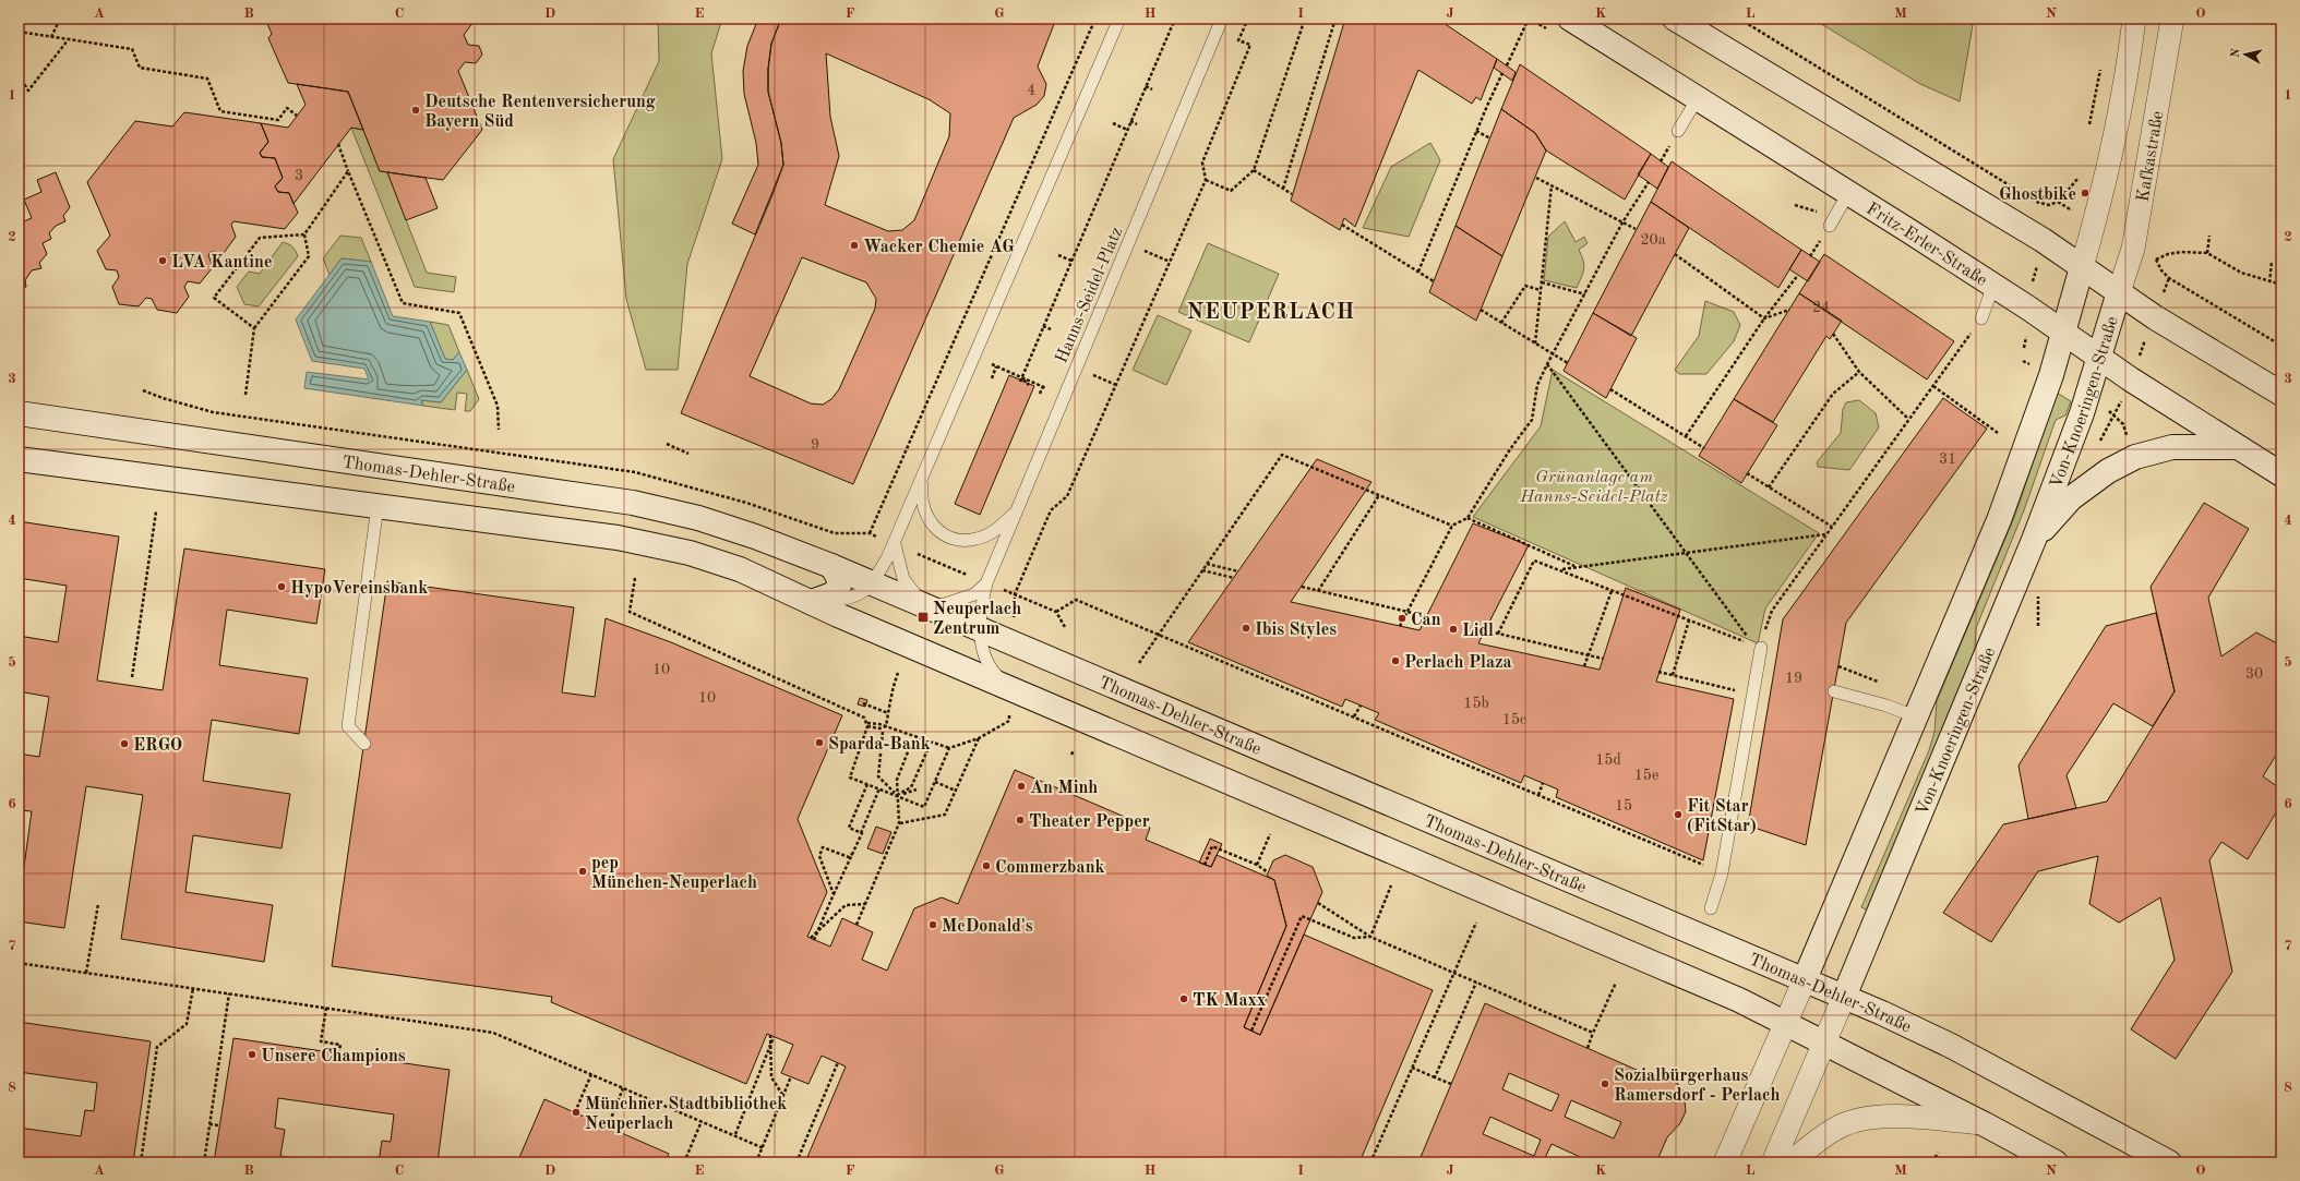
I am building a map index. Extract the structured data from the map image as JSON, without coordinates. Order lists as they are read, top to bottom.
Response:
{
  "streets": {
    "main road": ["Fritz-Erler-Straße", "Von-Knoeringen-Straße", "Thomas-Dehler-Straße"],
    "street": ["Kafkastraße"],
    "lane": ["Hanns-Seidel-Platz"]
  },
  "crossings": [
    ["Kafkastraße", "Von-Knoeringen-Straße"],
    ["Fritz-Erler-Straße", "Von-Knoeringen-Straße"],
    ["Hanns-Seidel-Platz", "Thomas-Dehler-Straße"],
    ["Von-Knoeringen-Straße", "Thomas-Dehler-Straße"]
  ],
  "districts": ["NEUPERLACH"],
  "parks": ["Grünanlage am Hanns-Seidel-Platz"],
  "places": {
    "other": [
      "Deutsche Rentenversicherung Bayern Süd",
      "Ghostbike",
      "Wacker Chemie AG",
      "LVA Kantine",
      "HypoVereinsbank",
      "Can",
      "Ibis Styles",
      "Lidl",
      "Perlach Plaza",
      "Sparda-Bank",
      "ERGO",
      "An Minh",
      "Fit Star (FitStar)",
      "Theater Pepper",
      "Commerzbank",
      "pep München-Neuperlach",
      "McDonald's",
      "TK Maxx",
      "Unsere Champions",
      "Sozialbürgerhaus Ramersdorf - Perlach",
      "Münchner Stadtbibliothek Neuperlach"
    ],
    "transit": ["Neuperlach Zentrum"]
  },
  "house_numbers": [
    "4",
    "3",
    "20a",
    "24",
    "9",
    "31",
    "10",
    "30",
    "19",
    "10",
    "15b",
    "15c",
    "15d",
    "15e",
    "15"
  ],
  "north": "left",
  "grid": {
    "columns": [
      "A",
      "B",
      "C",
      "D",
      "E",
      "F",
      "G",
      "H",
      "I",
      "J",
      "K",
      "L",
      "M",
      "N",
      "O"
    ],
    "rows": [
      "1",
      "2",
      "3",
      "4",
      "5",
      "6",
      "7",
      "8"
    ]
  }
}
